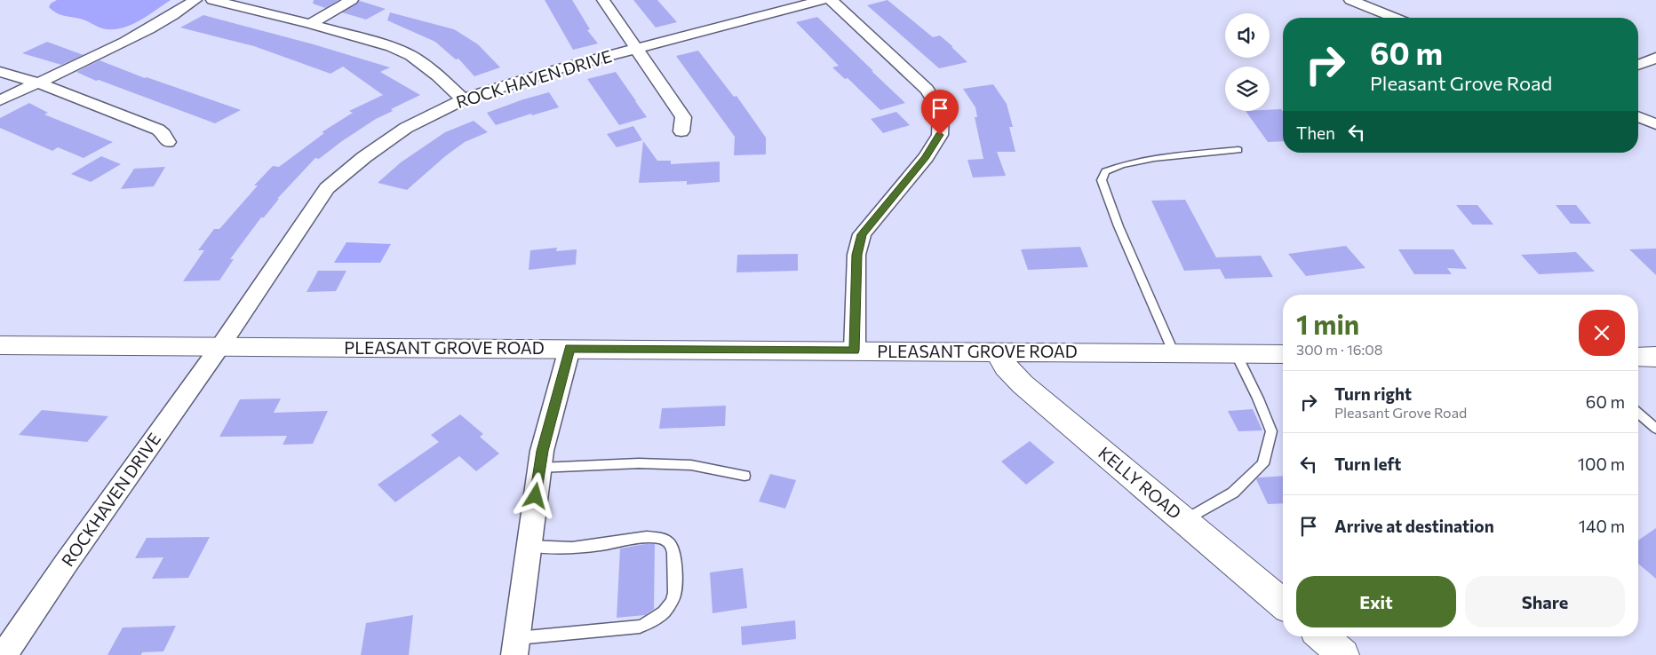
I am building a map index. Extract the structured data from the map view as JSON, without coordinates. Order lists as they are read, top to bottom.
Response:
{
  "streets": {
    "street": [
      "ROCK HAVEN DRIVE",
      "PLEASANT GROVE ROAD",
      "KELLY ROAD",
      "ROCKHAVEN DRIVE"
    ]
  },
  "crossings": [
    ["ROCK HAVEN DRIVE", "PLEASANT GROVE ROAD"],
    ["ROCK HAVEN DRIVE", "ROCKHAVEN DRIVE"],
    ["PLEASANT GROVE ROAD", "KELLY ROAD"],
    ["PLEASANT GROVE ROAD", "ROCKHAVEN DRIVE"]
  ],
  "page": {
    "turn": ["60 m", "Pleasant Grove Road"],
    "then": "Then",
    "heading": ["1 min", "300 m · 16:08"],
    "list": [
      {
        "name": "Turn right",
        "note": "Pleasant Grove Road",
        "value": "60 m"
      },
      {
        "name": "Turn left",
        "value": "100 m"
      },
      {
        "name": "Arrive at destination",
        "value": "140 m"
      }
    ],
    "buttons": ["Exit", "Share"]
  }
}
